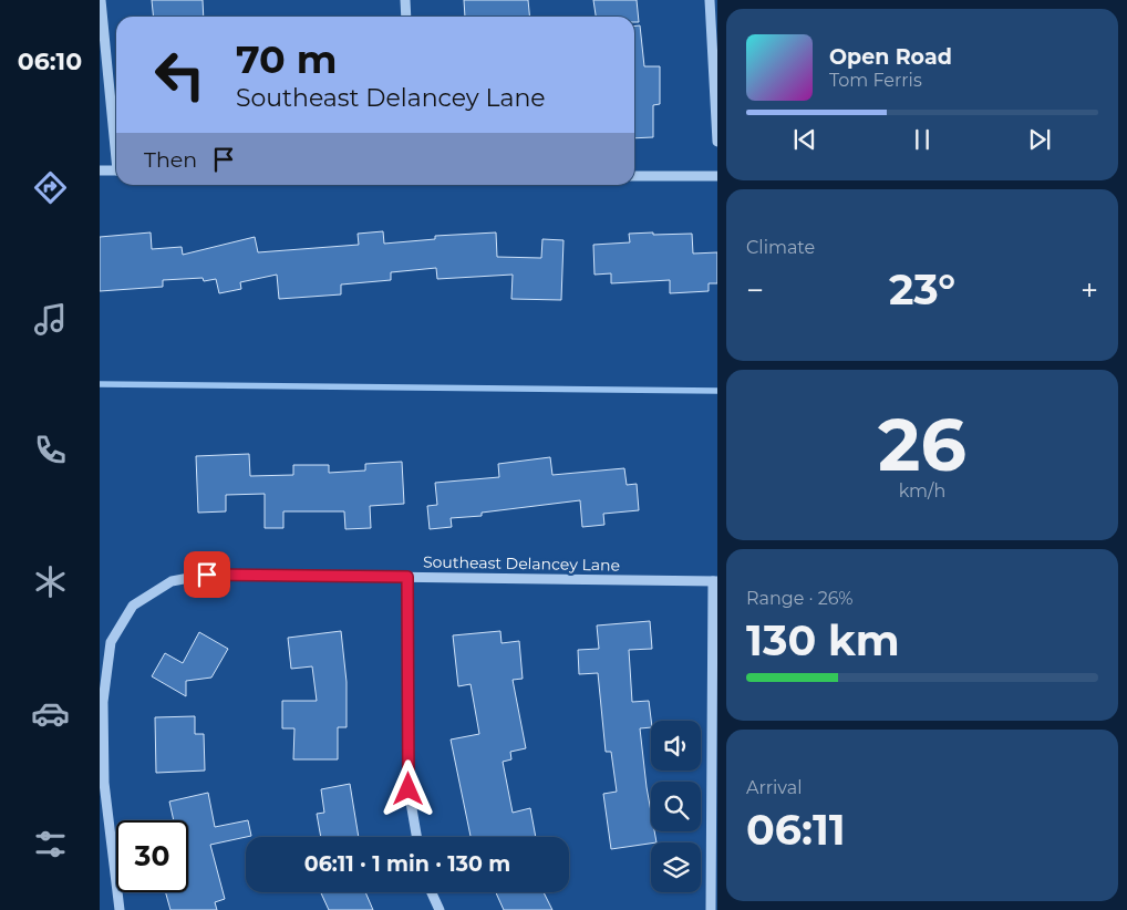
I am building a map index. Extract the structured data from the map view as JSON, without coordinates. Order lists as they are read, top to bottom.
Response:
{
  "streets": {
    "street": ["Southeast Delancey Lane"]
  },
  "page": {
    "tabs": "06:10",
    "turn": ["70 m", "Southeast Delancey Lane"],
    "song": ["Open Road", "Tom Ferris"],
    "then": "Then",
    "tile": [
      "Climate",
      ["26", "km/h"],
      ["Range · 26%", "130 km"],
      ["Arrival", "06:11"]
    ],
    "heat": ["−", "23°", "+"],
    "limit": "30",
    "trip": "06:11 · 1 min · 130 m"
  }
}
